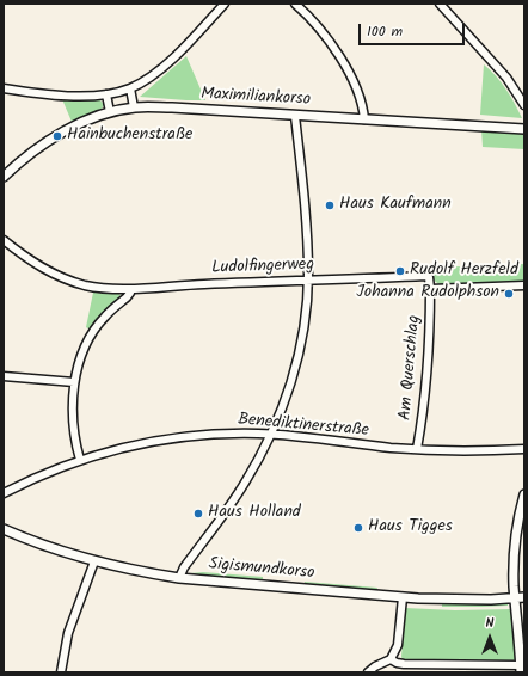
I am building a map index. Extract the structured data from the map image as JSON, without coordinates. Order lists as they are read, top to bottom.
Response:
{
  "streets": {
    "street": [
      "Maximiliankorso",
      "Ludolfingerweg",
      "Am Querschlag",
      "Benediktinerstraße",
      "Sigismundkorso"
    ]
  },
  "crossings": [
    ["Ludolfingerweg", "Am Querschlag"],
    ["Am Querschlag", "Benediktinerstraße"]
  ],
  "places": [
    "Hainbuchenstraße",
    "Haus Kaufmann",
    "Rudolf Herzfeld",
    "Johanna Rudolphson",
    "Haus Holland",
    "Haus Tigges"
  ],
  "scale_bar": "100 m",
  "north": "top"
}
